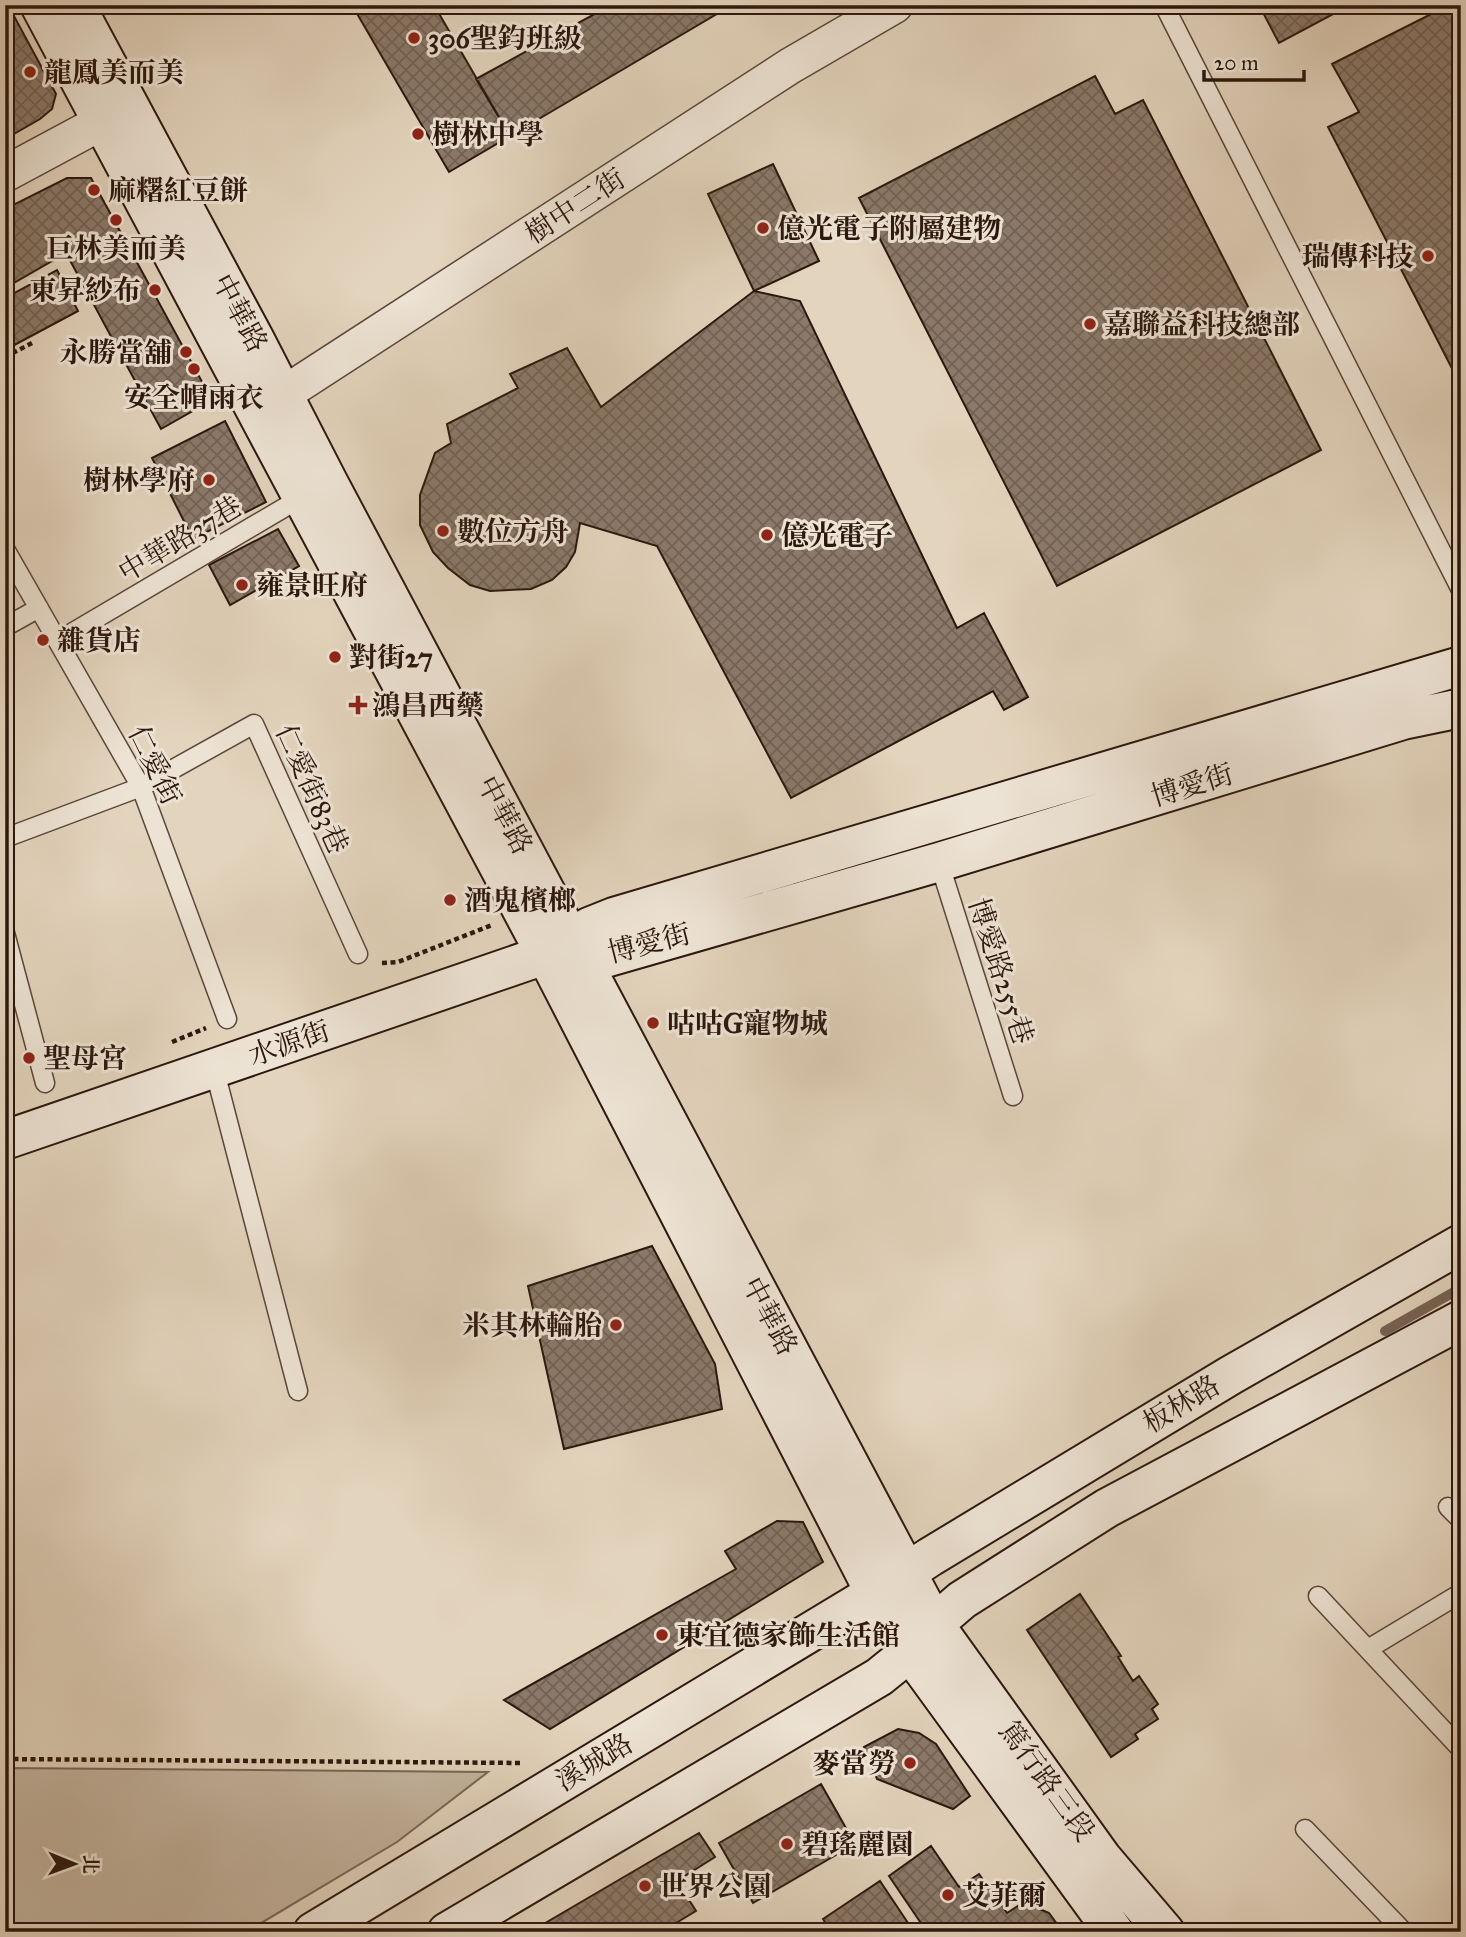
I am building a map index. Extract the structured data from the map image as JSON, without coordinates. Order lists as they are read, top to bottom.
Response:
{
  "streets": {
    "street": [
      "樹中二街",
      "中華路",
      "博愛街",
      "水源街",
      "板林路",
      "溪城路",
      "篤行路三段"
    ],
    "lane": [
      "中華路37巷",
      "仁愛街",
      "仁愛街83巷",
      "博愛路255巷"
    ]
  },
  "crossings": [
    ["樹中二街", "中華路"],
    ["中華路", "中華路37巷"],
    ["中華路", "博愛街"],
    ["中華路", "水源街"],
    ["中華路", "板林路"],
    ["中華路", "溪城路"],
    ["中華路", "篤行路三段"],
    ["中華路37巷", "仁愛街"],
    ["仁愛街", "仁愛街83巷"],
    ["博愛街", "博愛路255巷"],
    ["博愛街", "水源街"],
    ["板林路", "溪城路"],
    ["板林路", "篤行路三段"]
  ],
  "places": {
    "other": [
      "306聖鈞班級",
      "龍鳳美而美",
      "樹林中學",
      "麻糬紅豆餅",
      "巨林美而美",
      "億光電子附屬建物",
      "瑞傳科技",
      "東昇紗布",
      "嘉聯益科技總部",
      "永勝當舖",
      "安全帽雨衣",
      "樹林學府",
      "數位方舟",
      "億光電子",
      "雍景旺府",
      "雜貨店",
      "對街27",
      "酒鬼檳榔",
      "咕咕G寵物城",
      "聖母宮",
      "米其林輪胎",
      "東宜德家飾生活館",
      "麥當勞",
      "碧瑤麗園",
      "世界公園",
      "艾菲爾"
    ],
    "health": ["鴻昌西藥"]
  },
  "scale_bar": "20 m",
  "north": "right"
}
